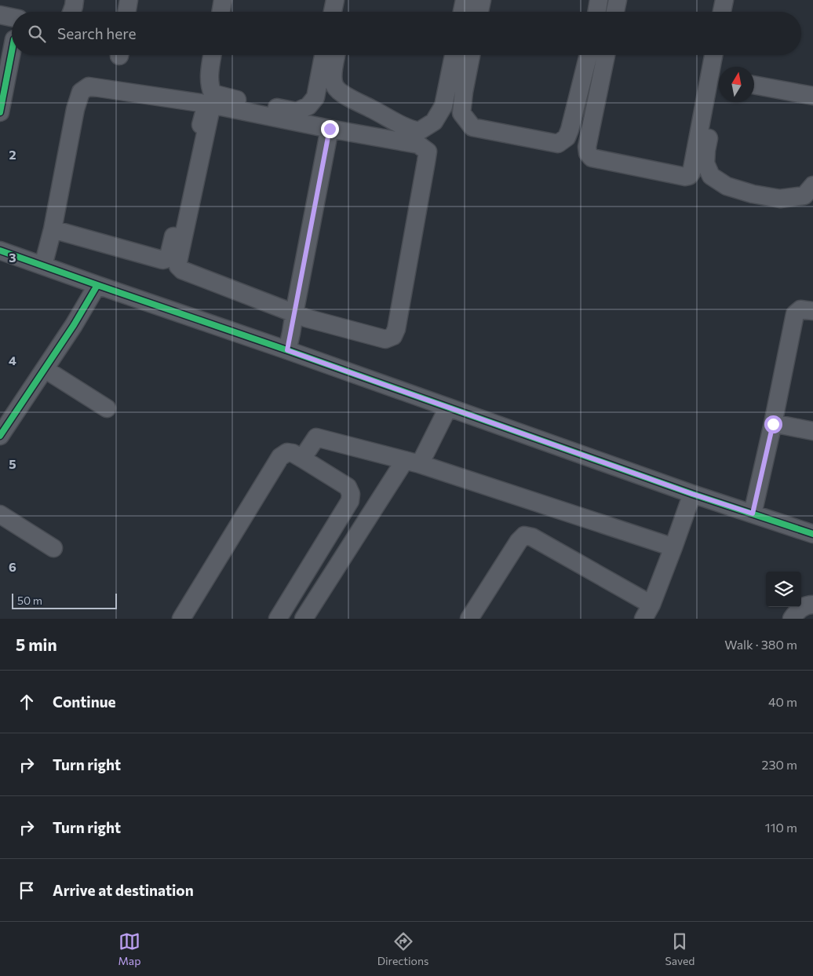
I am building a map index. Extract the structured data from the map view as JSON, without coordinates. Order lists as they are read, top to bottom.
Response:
{
  "scale_bar": "50 m",
  "north": "top",
  "page": {
    "search": "Search here",
    "scale": "50 m",
    "heading": ["5 min", "Walk · 380 m"],
    "list": [
      ["Continue", "40 m"],
      ["Turn right", "230 m"],
      ["Turn right", "110 m"],
      "Arrive at destination"
    ],
    "nav": ["Map", "Directions", "Saved"]
  },
  "grid": {
    "rows": [
      "2",
      "3",
      "4",
      "5",
      "6"
    ]
  }
}
